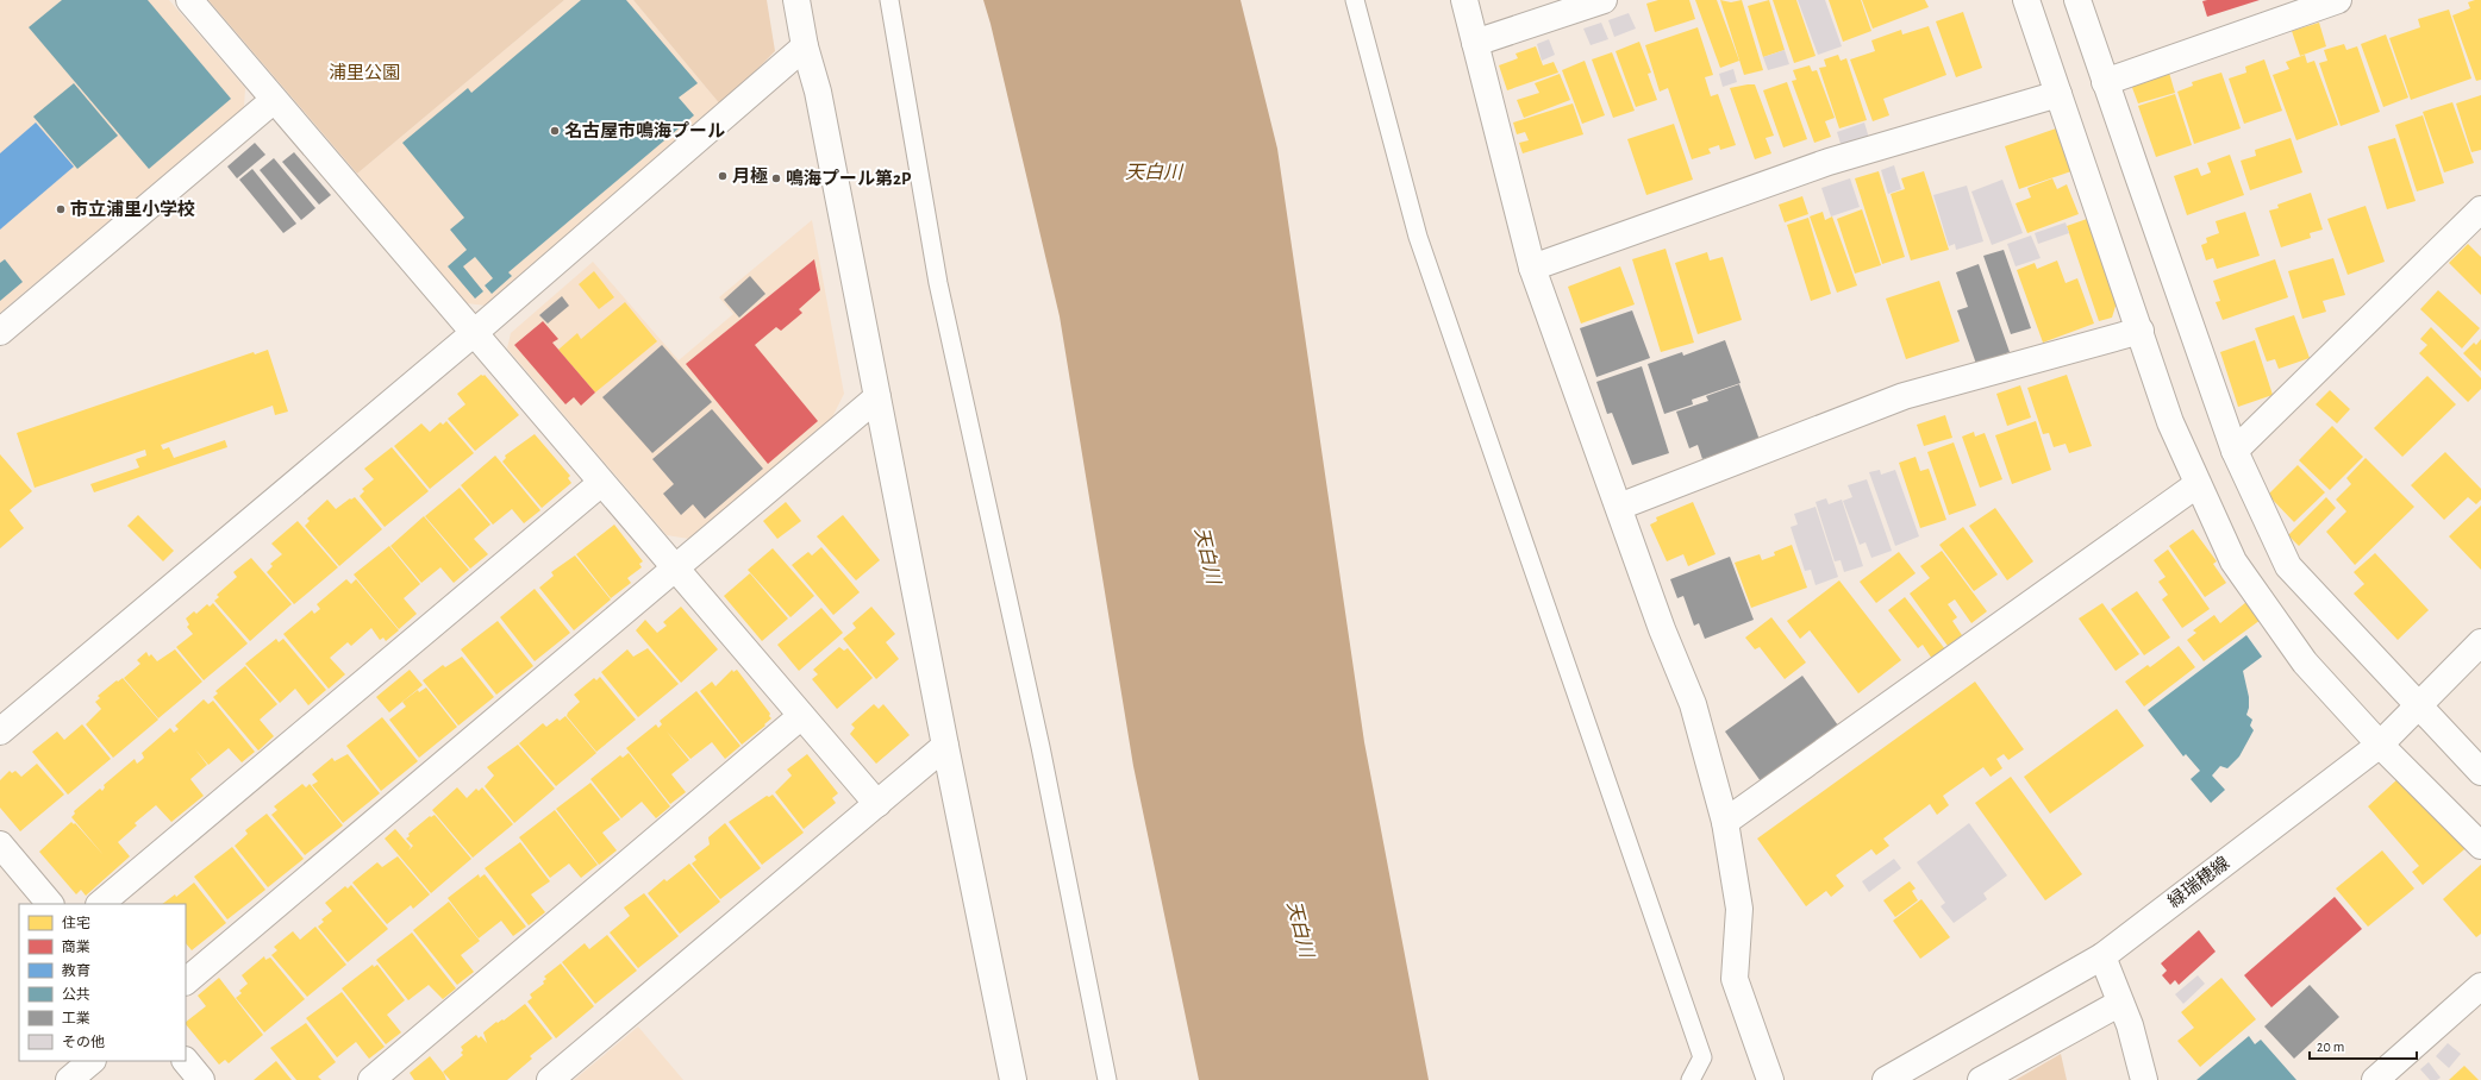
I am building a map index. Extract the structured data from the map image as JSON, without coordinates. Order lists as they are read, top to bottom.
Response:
{
  "streets": {
    "street": ["緑瑞穂線"]
  },
  "water": ["天白川"],
  "parks": ["浦里公園"],
  "places": [
    "名古屋市鳴海プール",
    "月極",
    "鳴海プール第2P",
    "市立浦里小学校"
  ],
  "legend": [
    "住宅",
    "商業",
    "教育",
    "公共",
    "工業",
    "その他"
  ],
  "scale_bar": "20 m"
}
